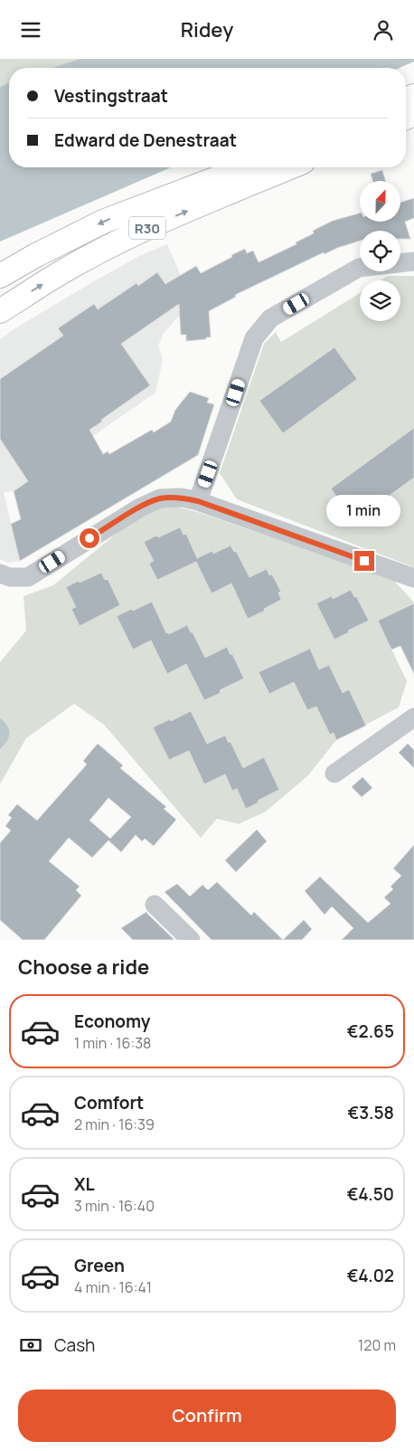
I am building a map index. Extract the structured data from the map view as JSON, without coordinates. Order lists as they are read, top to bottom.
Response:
{
  "streets": {
    "main road": ["R30"]
  },
  "north": "top",
  "page": {
    "header": "Ridey",
    "banner": ["Vestingstraat", "Edward de Denestraat"],
    "bubble": "1 min",
    "heading": "Choose a ride",
    "list": [
      {
        "name": "Economy",
        "note": "1 min · 16:38",
        "value": "€2.65"
      },
      {
        "name": "Comfort",
        "note": "2 min · 16:39",
        "value": "€3.58"
      },
      {
        "name": "XL",
        "note": "3 min · 16:40",
        "value": "€4.50"
      },
      {
        "name": "Green",
        "note": "4 min · 16:41",
        "value": "€4.02"
      }
    ],
    "pay": ["Cash", "120 m"],
    "buttons": "Confirm"
  }
}
